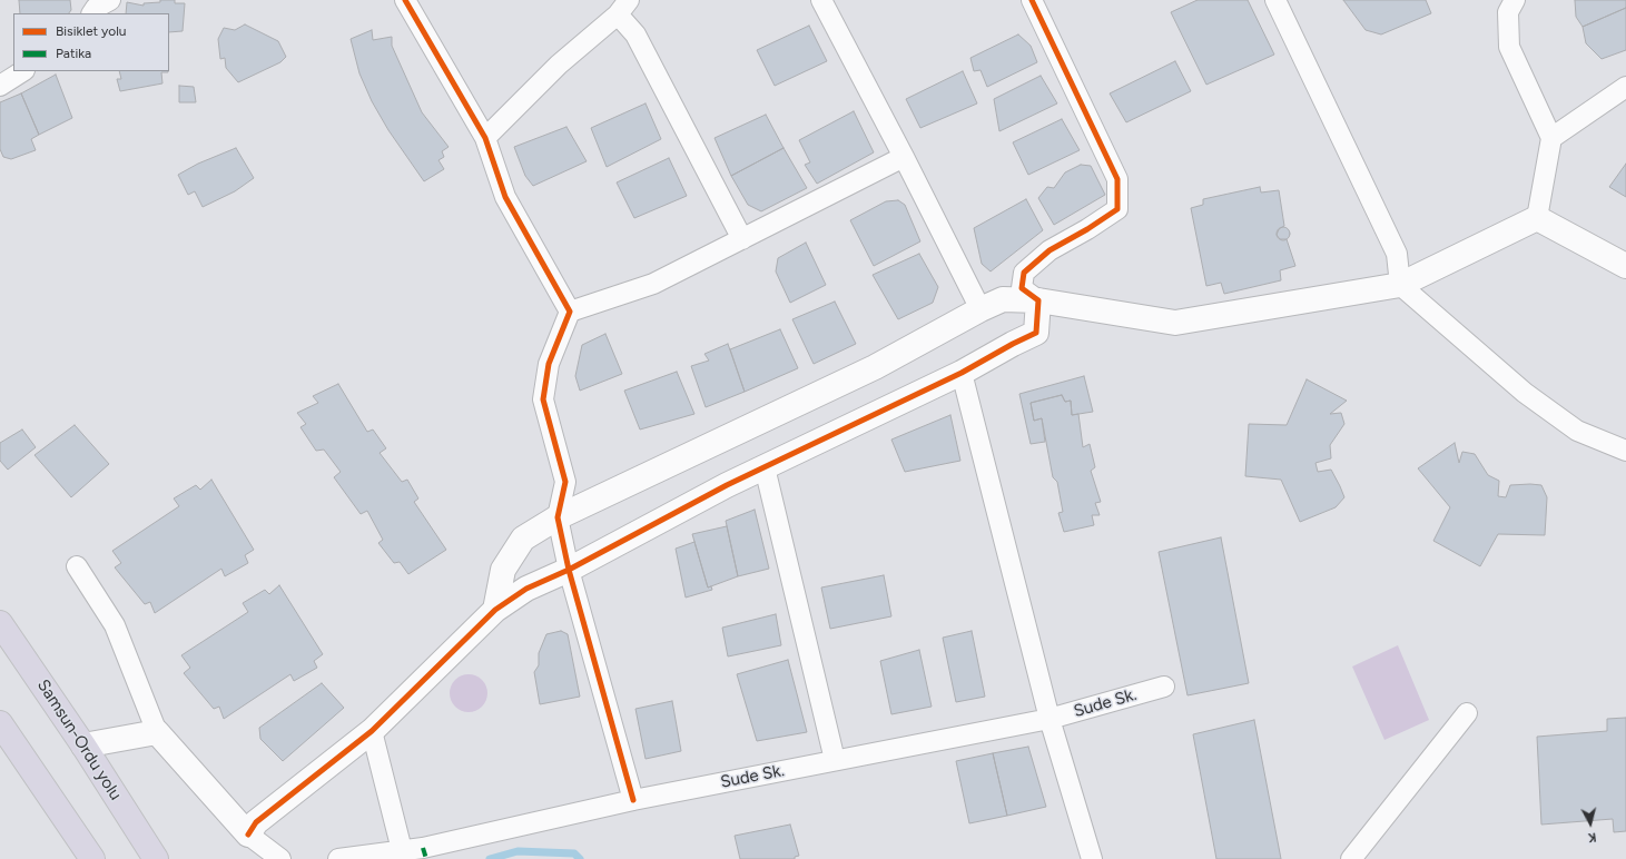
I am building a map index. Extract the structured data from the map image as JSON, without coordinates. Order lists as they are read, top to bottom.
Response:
{
  "streets": {
    "highway": ["Samsun-Ordu yolu"],
    "street": ["Sude Sk."]
  },
  "legend": ["Bisiklet yolu", "Patika"],
  "north": "bottom"
}
